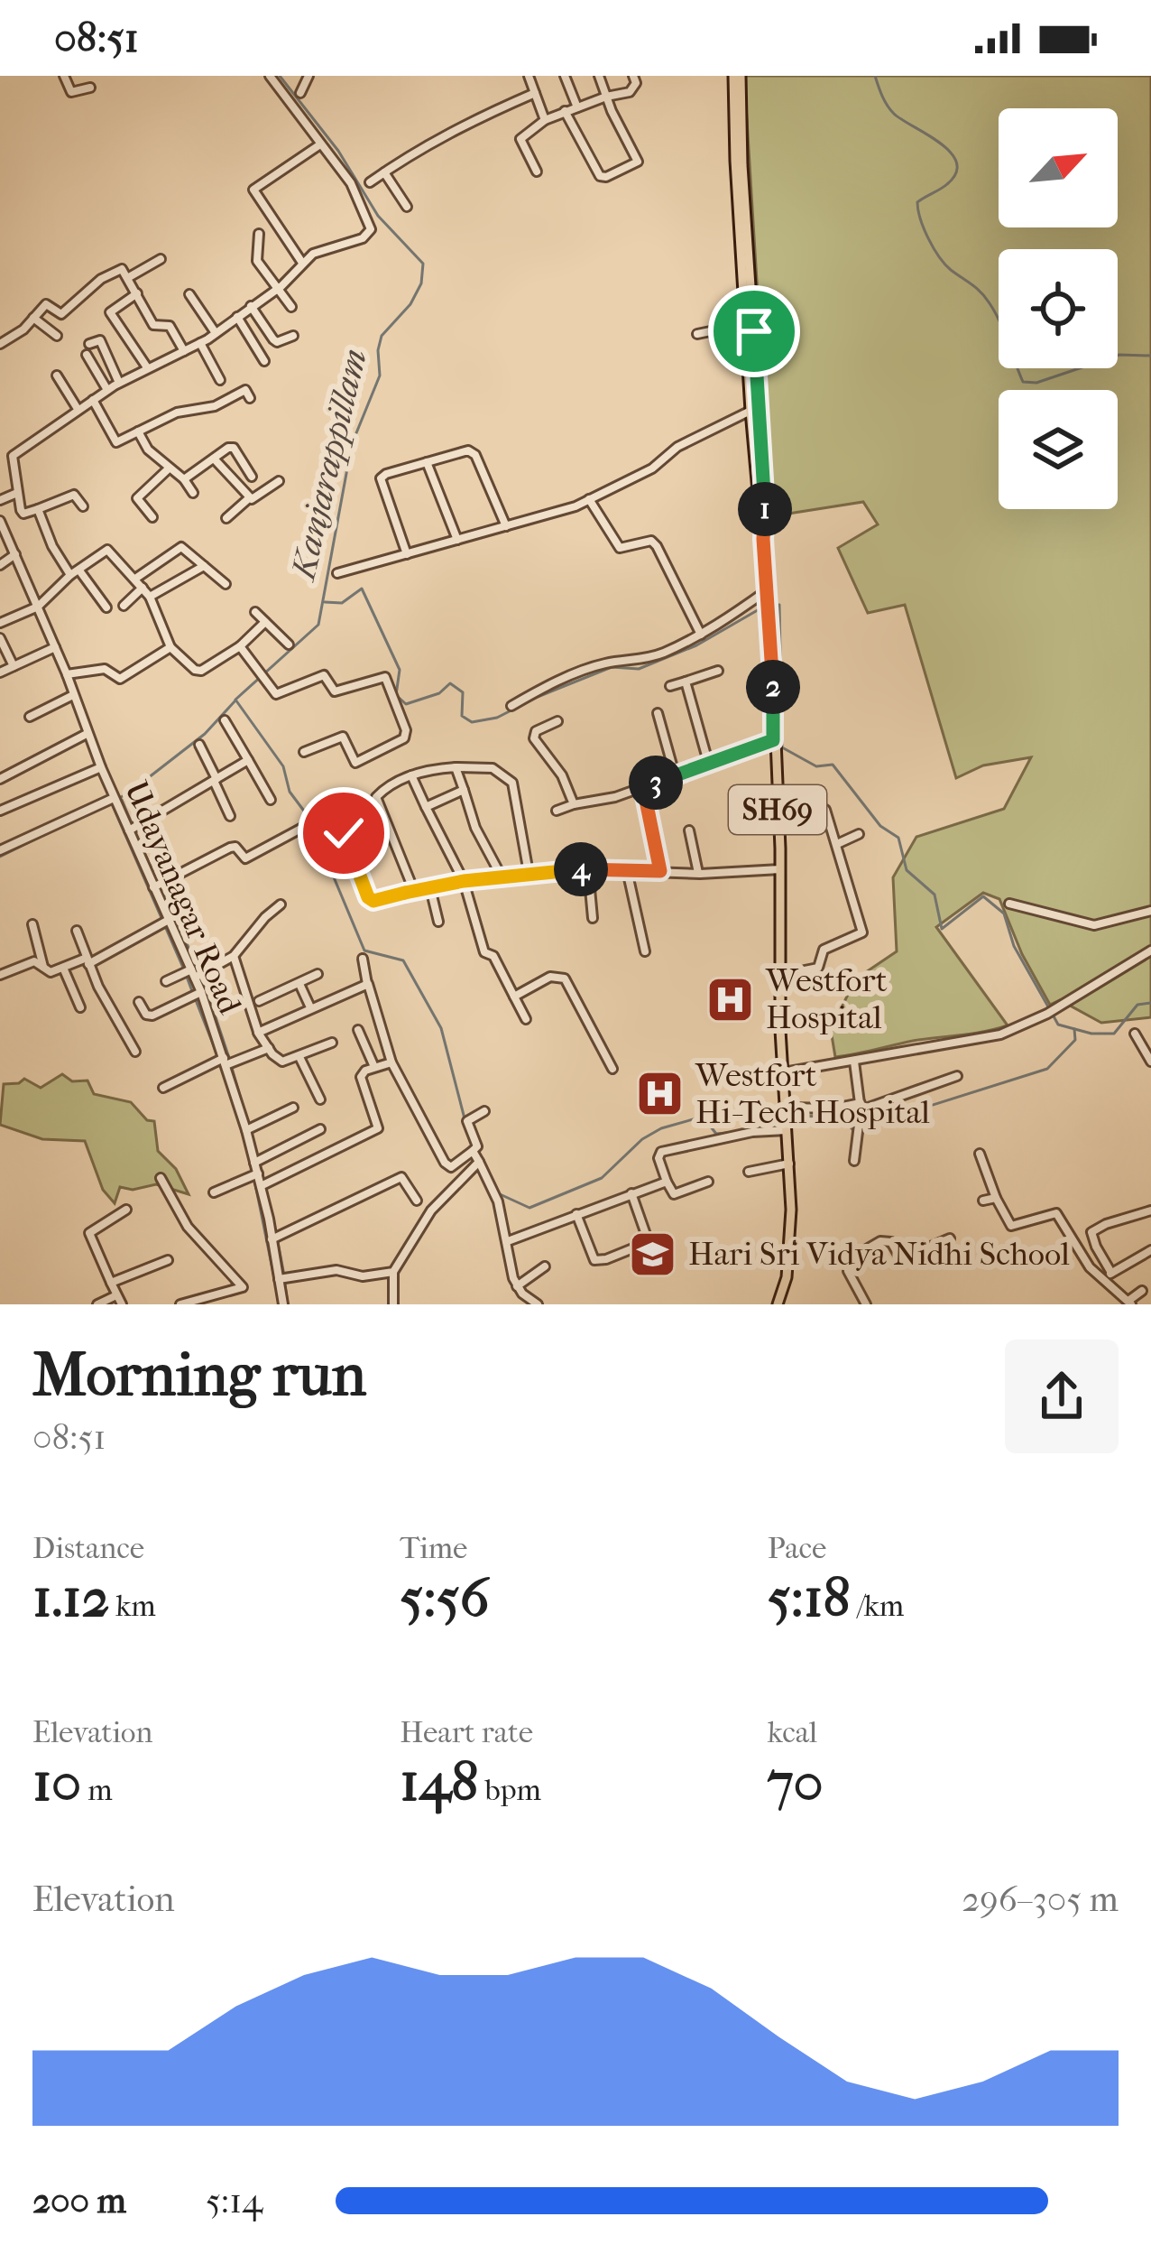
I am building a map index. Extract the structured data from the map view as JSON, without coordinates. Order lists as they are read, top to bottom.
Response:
{
  "streets": {
    "main road": ["SH69"],
    "street": ["Udayanagar Road"]
  },
  "water": ["Kanjarappillam"],
  "places": {
    "hospital": ["Westfort Hospital", "Westfort Hi-Tech Hospital"],
    "school or university": ["Hari Sri Vidya Nidhi School"]
  },
  "north": "top right",
  "page": {
    "status": "08:51",
    "pins": [
      "1",
      "2",
      "3",
      "4"
    ],
    "heading": ["Morning run", "08:51"],
    "stats": [
      ["Distance", "1.12 km"],
      ["Time", "5:56"],
      ["Pace", "5:18 /km"],
      ["Elevation", "10 m"],
      ["Heart rate", "148 bpm"],
      ["kcal", "70"]
    ],
    "chart": ["Elevation", "296–305 m"],
    "list": [
      {
        "name": "200 m",
        "note": "5:14"
      }
    ]
  }
}
